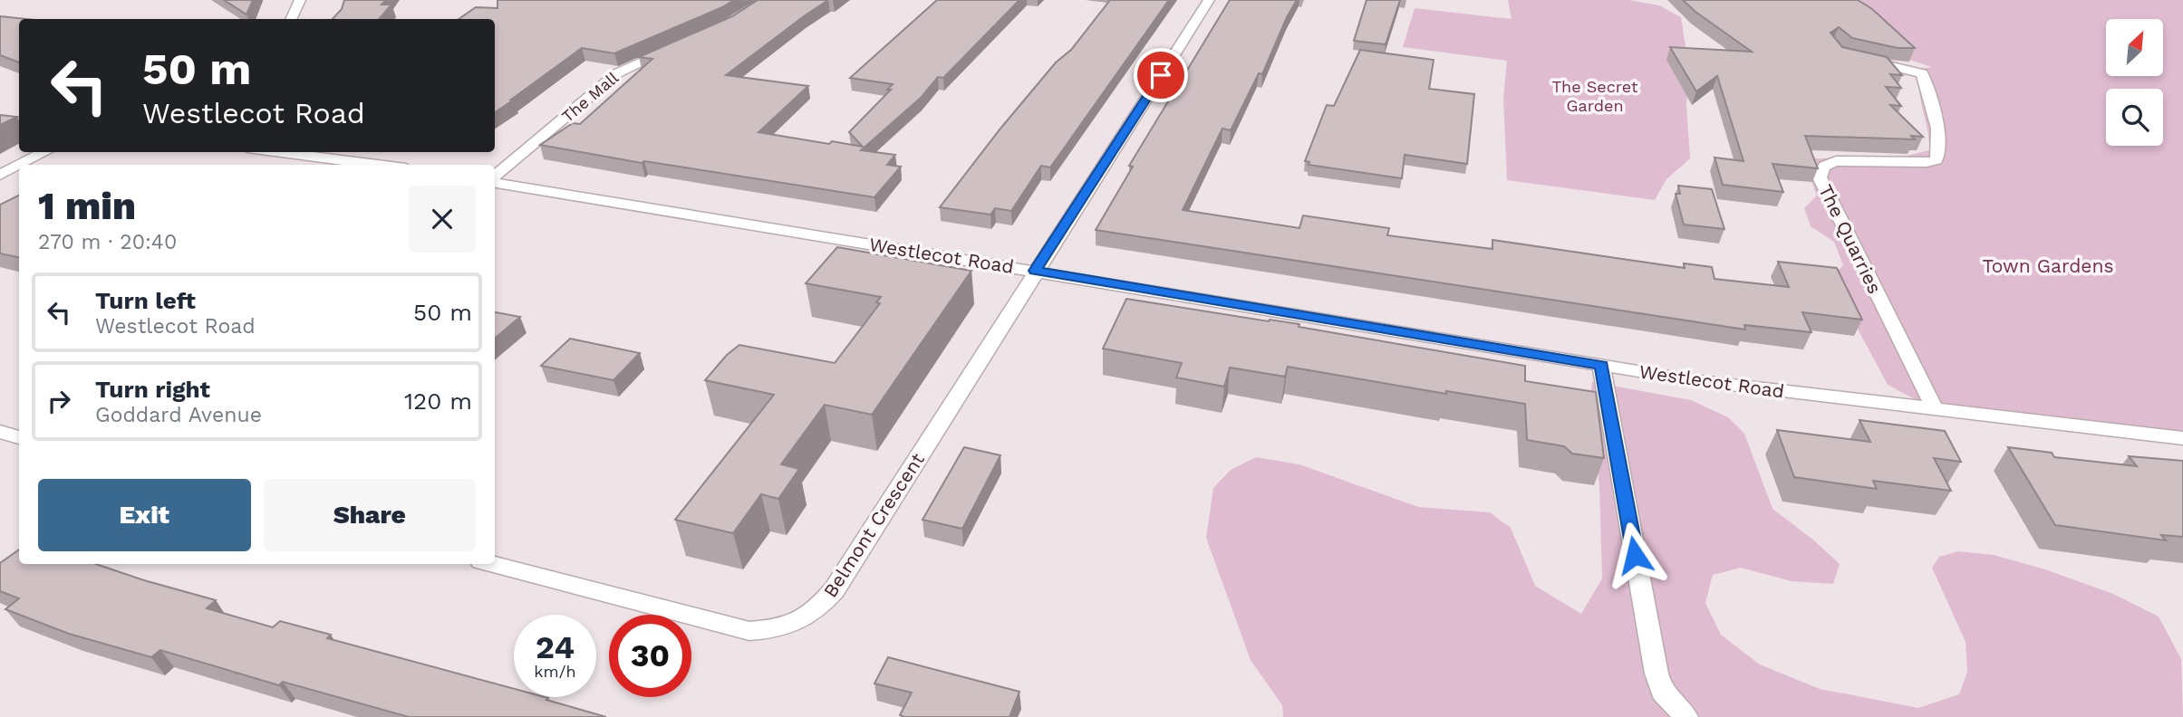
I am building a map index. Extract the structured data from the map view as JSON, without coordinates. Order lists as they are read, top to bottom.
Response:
{
  "streets": {
    "street": [
      "The Mall",
      "The Quarries",
      "Westlecot Road",
      "Belmont Crescent"
    ]
  },
  "crossings": [
    ["The Quarries", "Westlecot Road"],
    ["Westlecot Road", "Belmont Crescent"]
  ],
  "parks": ["The Secret Garden", "Town Gardens"],
  "north": "top right",
  "page": {
    "turn": ["50 m", "Westlecot Road"],
    "heading": ["1 min", "270 m · 20:40"],
    "list": [
      {
        "name": "Turn left",
        "note": "Westlecot Road",
        "value": "50 m"
      },
      {
        "name": "Turn right",
        "note": "Goddard Avenue",
        "value": "120 m"
      }
    ],
    "buttons": ["Exit", "Share"],
    "speed": "24 km/h",
    "limit": "30"
  }
}
